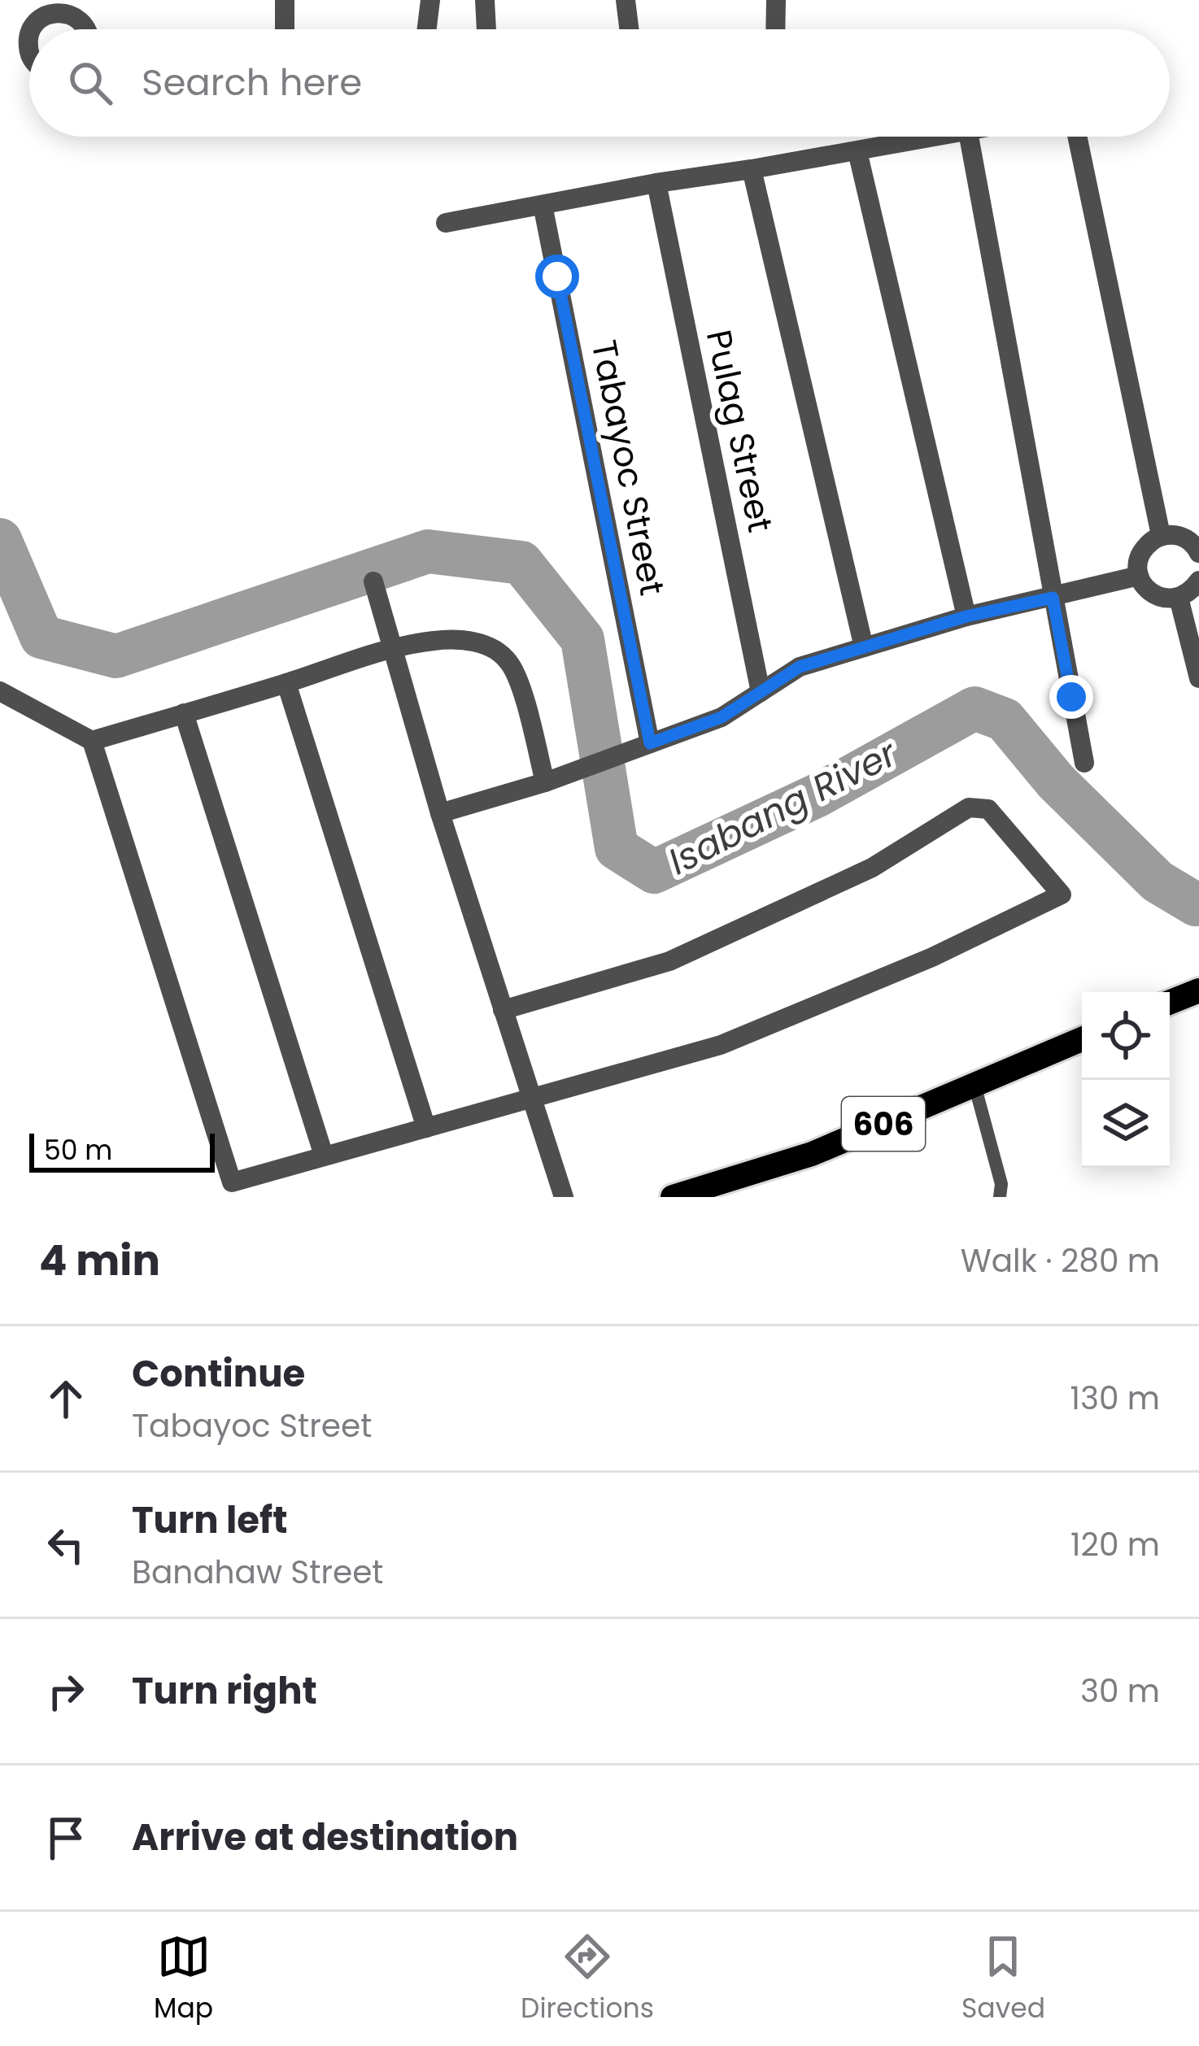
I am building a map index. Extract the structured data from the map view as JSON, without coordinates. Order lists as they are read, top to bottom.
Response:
{
  "streets": {
    "main road": ["606"],
    "street": ["Pulag Street", "Tabayoc Street"]
  },
  "water": ["Isabang River"],
  "scale_bar": "50 m",
  "page": {
    "search": "Search here",
    "scale": "50 m",
    "heading": ["4 min", "Walk · 280 m"],
    "list": [
      ["Continue", "Tabayoc Street", "130 m"],
      ["Turn left", "Banahaw Street", "120 m"],
      ["Turn right", "30 m"],
      "Arrive at destination"
    ],
    "nav": ["Map", "Directions", "Saved"]
  }
}
